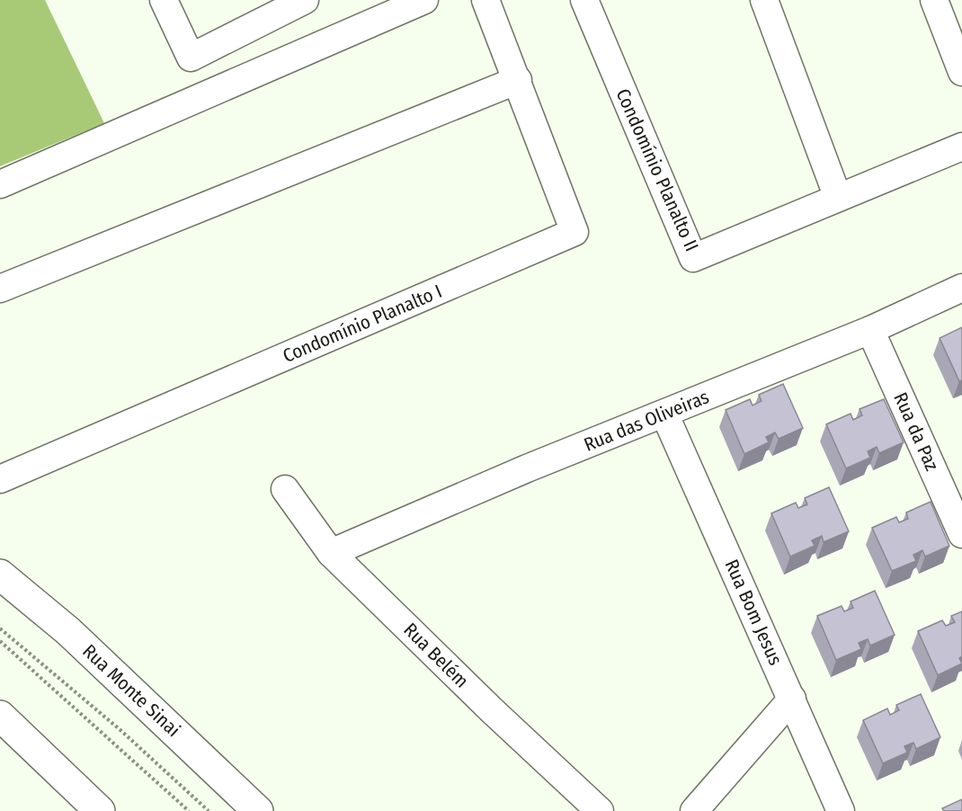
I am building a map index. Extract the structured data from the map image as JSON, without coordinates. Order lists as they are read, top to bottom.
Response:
{
  "streets": {
    "main road": ["Rua Monte Sinai"],
    "street": [
      "Condomínio Planalto II",
      "Condomínio Planalto I",
      "Rua das Oliveiras",
      "Rua da Paz",
      "Rua Bom Jesus",
      "Rua Belém"
    ]
  },
  "crossings": [
    ["Rua das Oliveiras", "Rua da Paz"],
    ["Rua das Oliveiras", "Rua Bom Jesus"],
    ["Rua das Oliveiras", "Rua Belém"]
  ]
}
